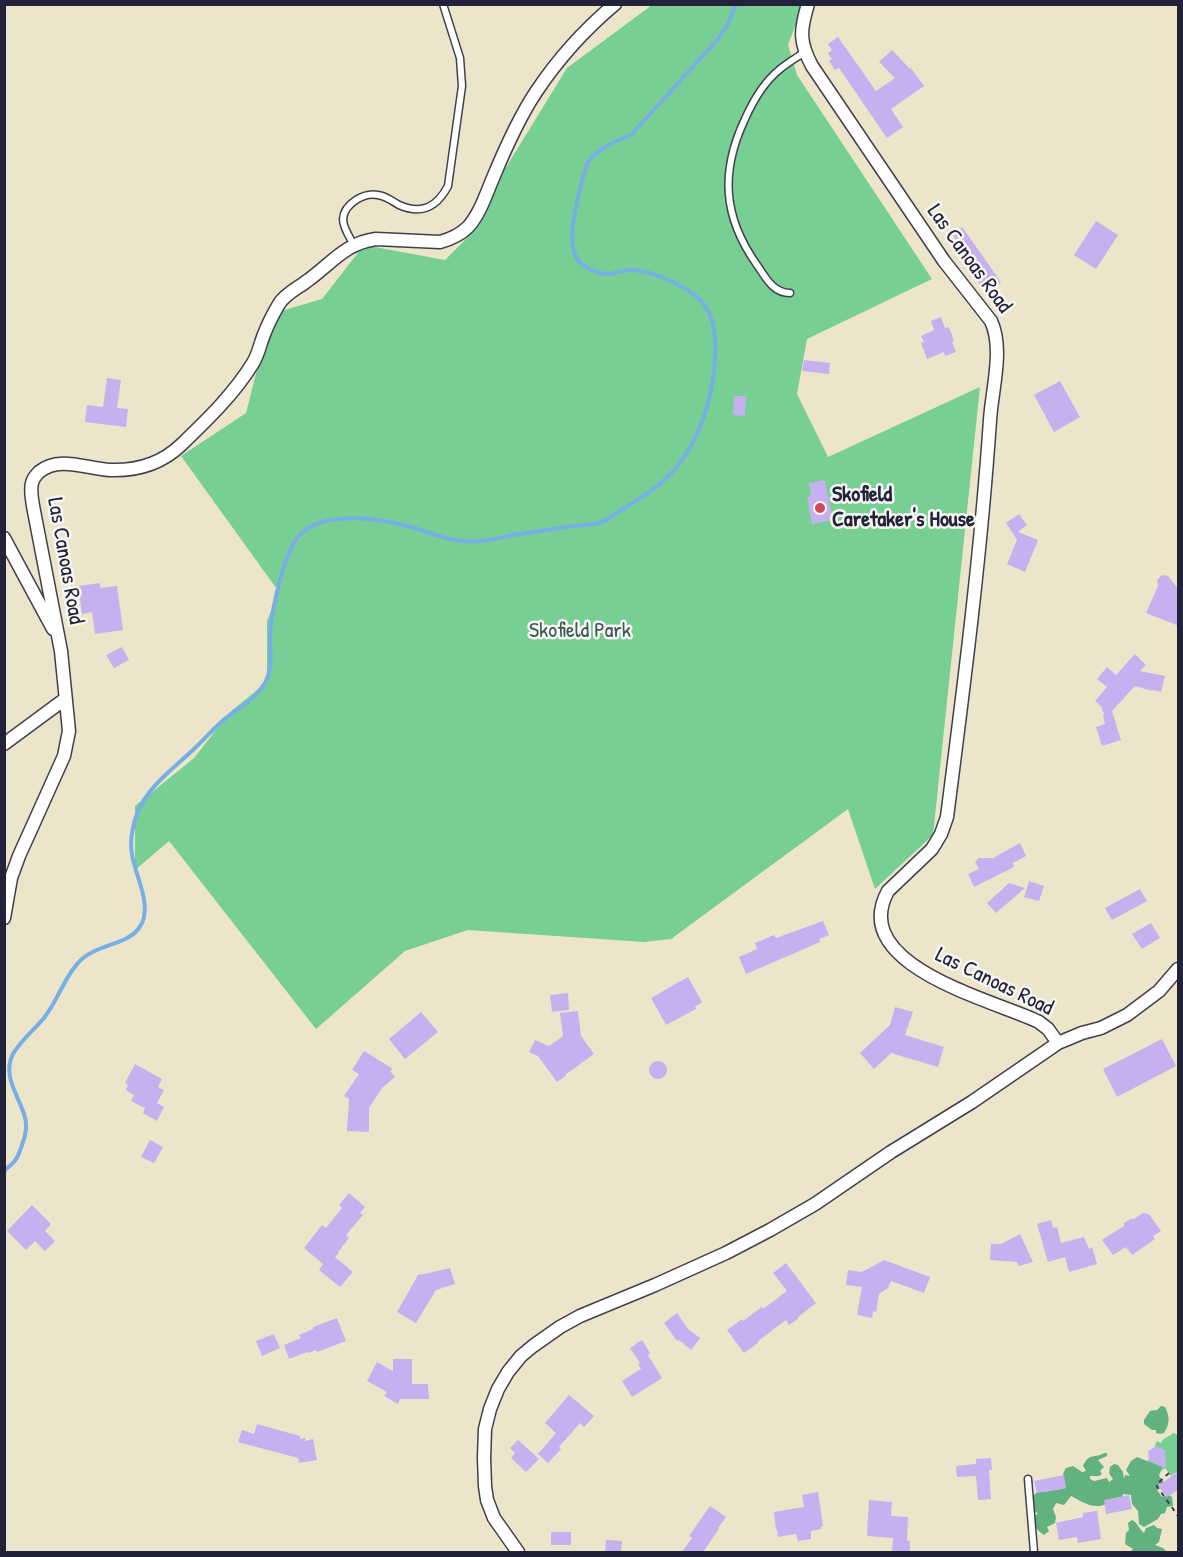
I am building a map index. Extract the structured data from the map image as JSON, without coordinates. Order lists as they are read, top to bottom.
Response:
{
  "streets": {
    "street": ["Las Canoas Road"]
  },
  "parks": ["Skofield Park"],
  "places": ["Skofield Caretaker's House"]
}
